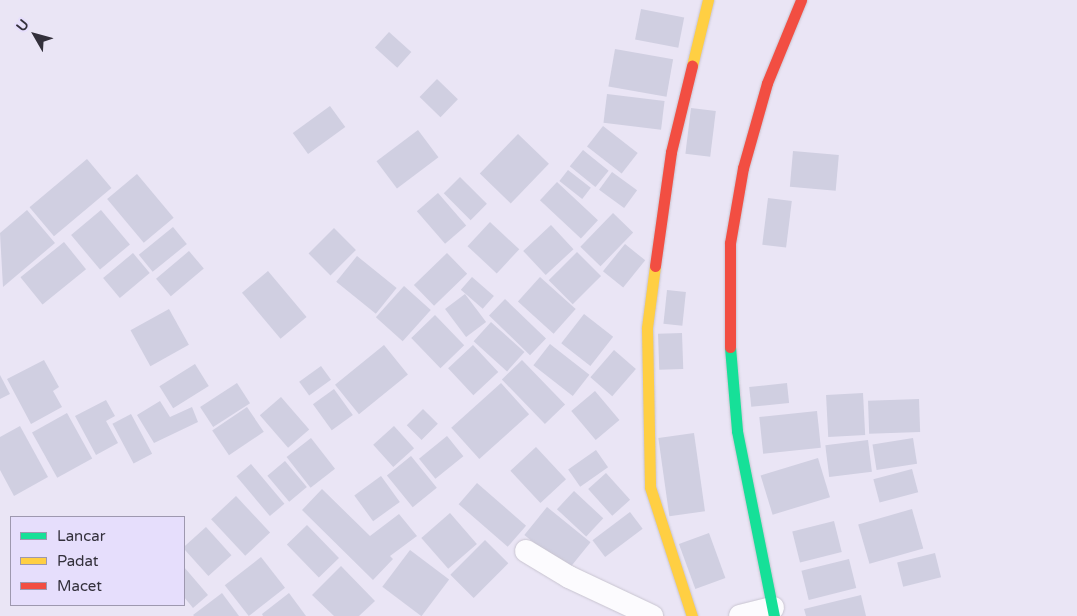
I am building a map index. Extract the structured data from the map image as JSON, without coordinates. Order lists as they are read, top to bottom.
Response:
{
  "legend": ["Lancar", "Padat", "Macet"],
  "north": "top left"
}
